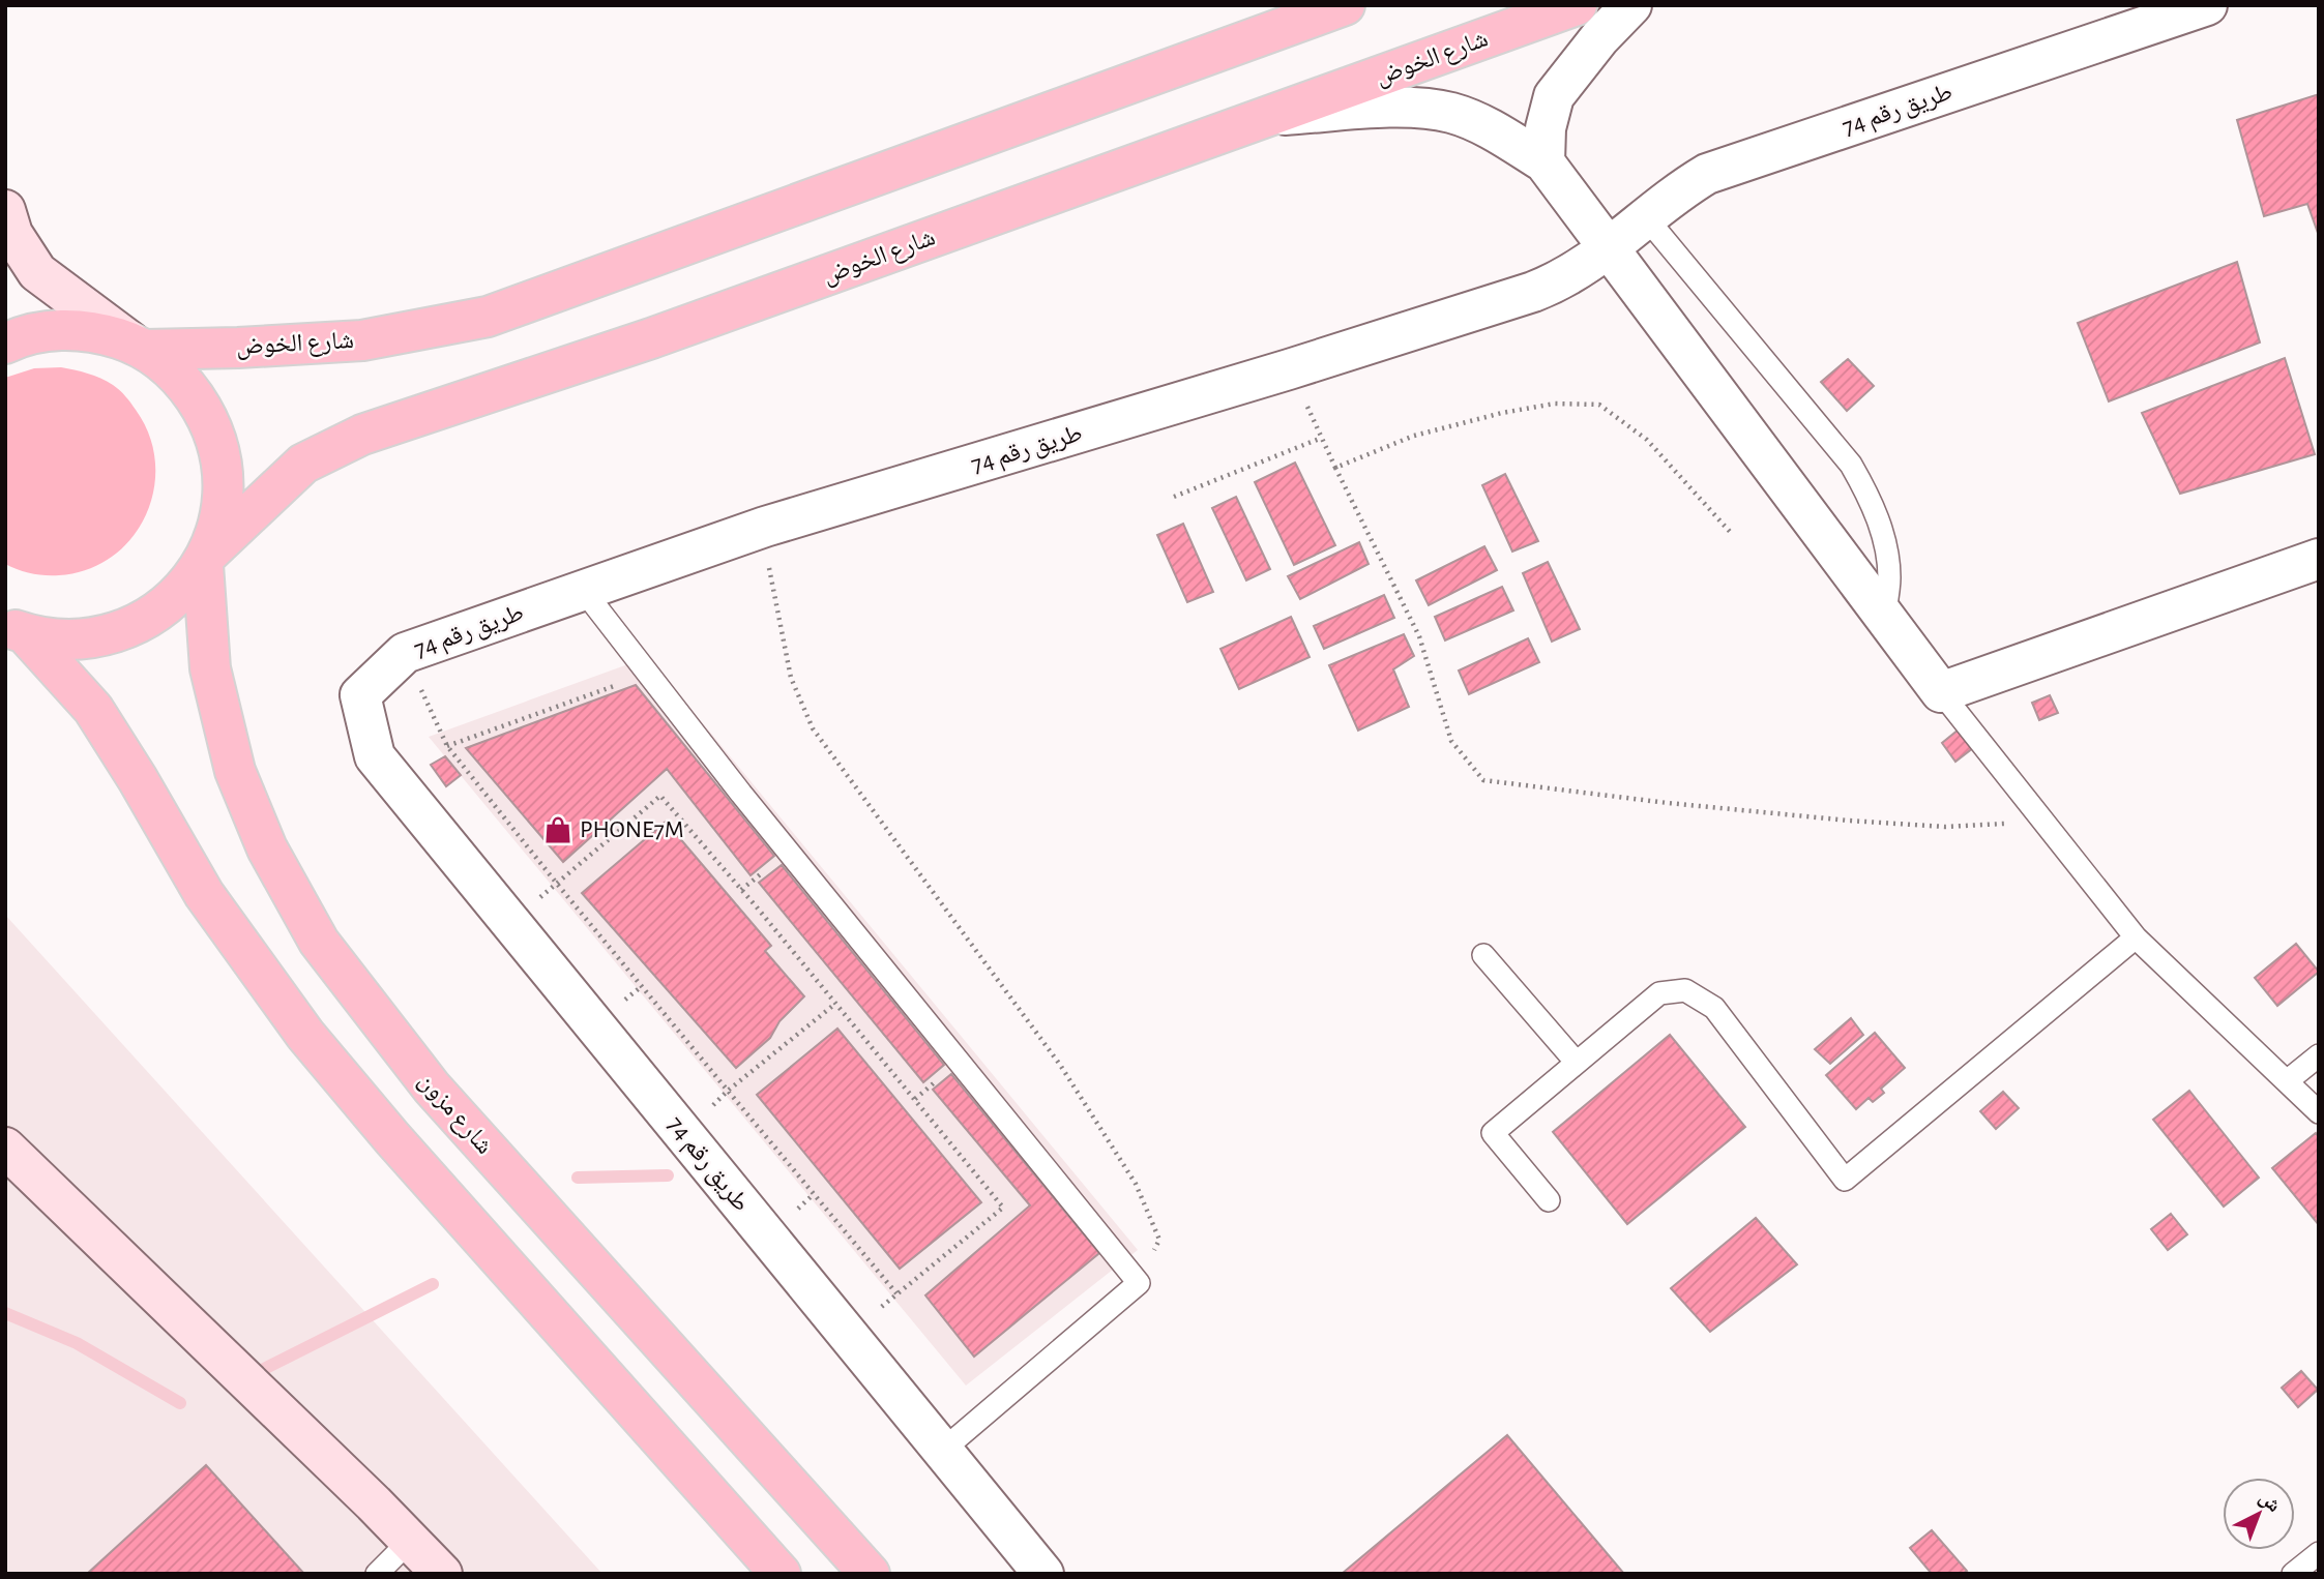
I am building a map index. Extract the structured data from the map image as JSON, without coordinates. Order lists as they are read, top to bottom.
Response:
{
  "streets": {
    "main road": ["شارع الخوض", "شارع مزون"],
    "street": ["طريق رقم 74"]
  },
  "crossings": [
    ["شارع الخوض", "شارع مزون"]
  ],
  "places": {
    "shop": ["PHONE7M"]
  },
  "north": "top right"
}
